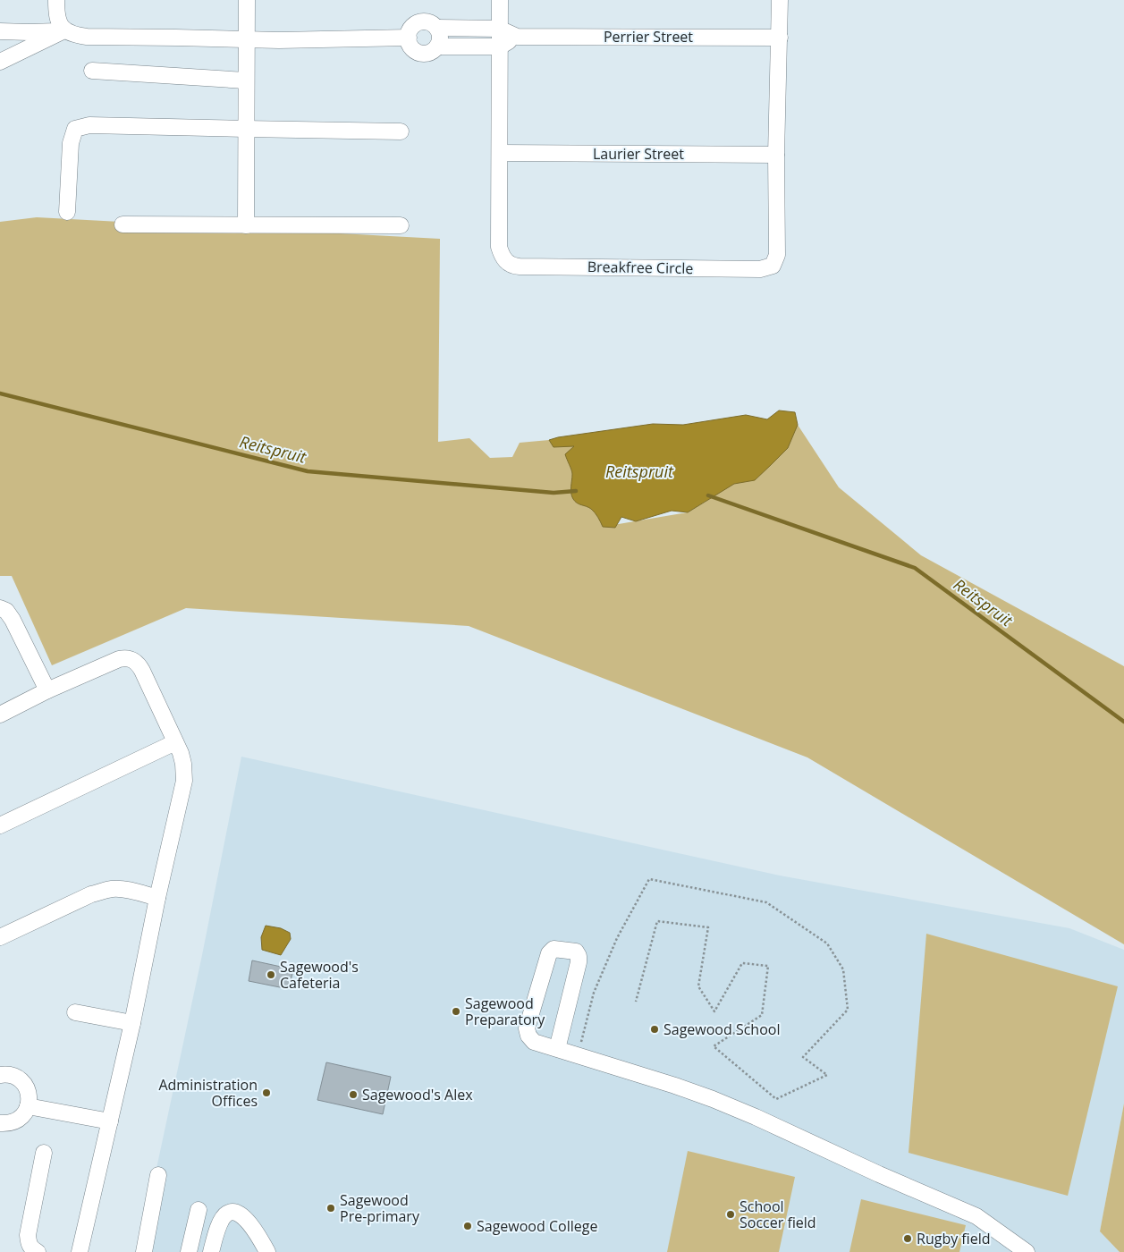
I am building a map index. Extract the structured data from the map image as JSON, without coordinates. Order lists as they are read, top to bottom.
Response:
{
  "streets": {
    "street": ["Perrier Street", "Laurier Street", "Breakfree Circle"]
  },
  "crossings": [
    ["Perrier Street", "Breakfree Circle"],
    ["Laurier Street", "Breakfree Circle"]
  ],
  "water": ["Reitspruit"],
  "places": [
    "Sagewood's Cafeteria",
    "Sagewood Preparatory",
    "Sagewood School",
    "Administration Offices",
    "Sagewood's Alex",
    "Sagewood Pre-primary",
    "School Soccer field",
    "Sagewood College",
    "Rugby field"
  ]
}
